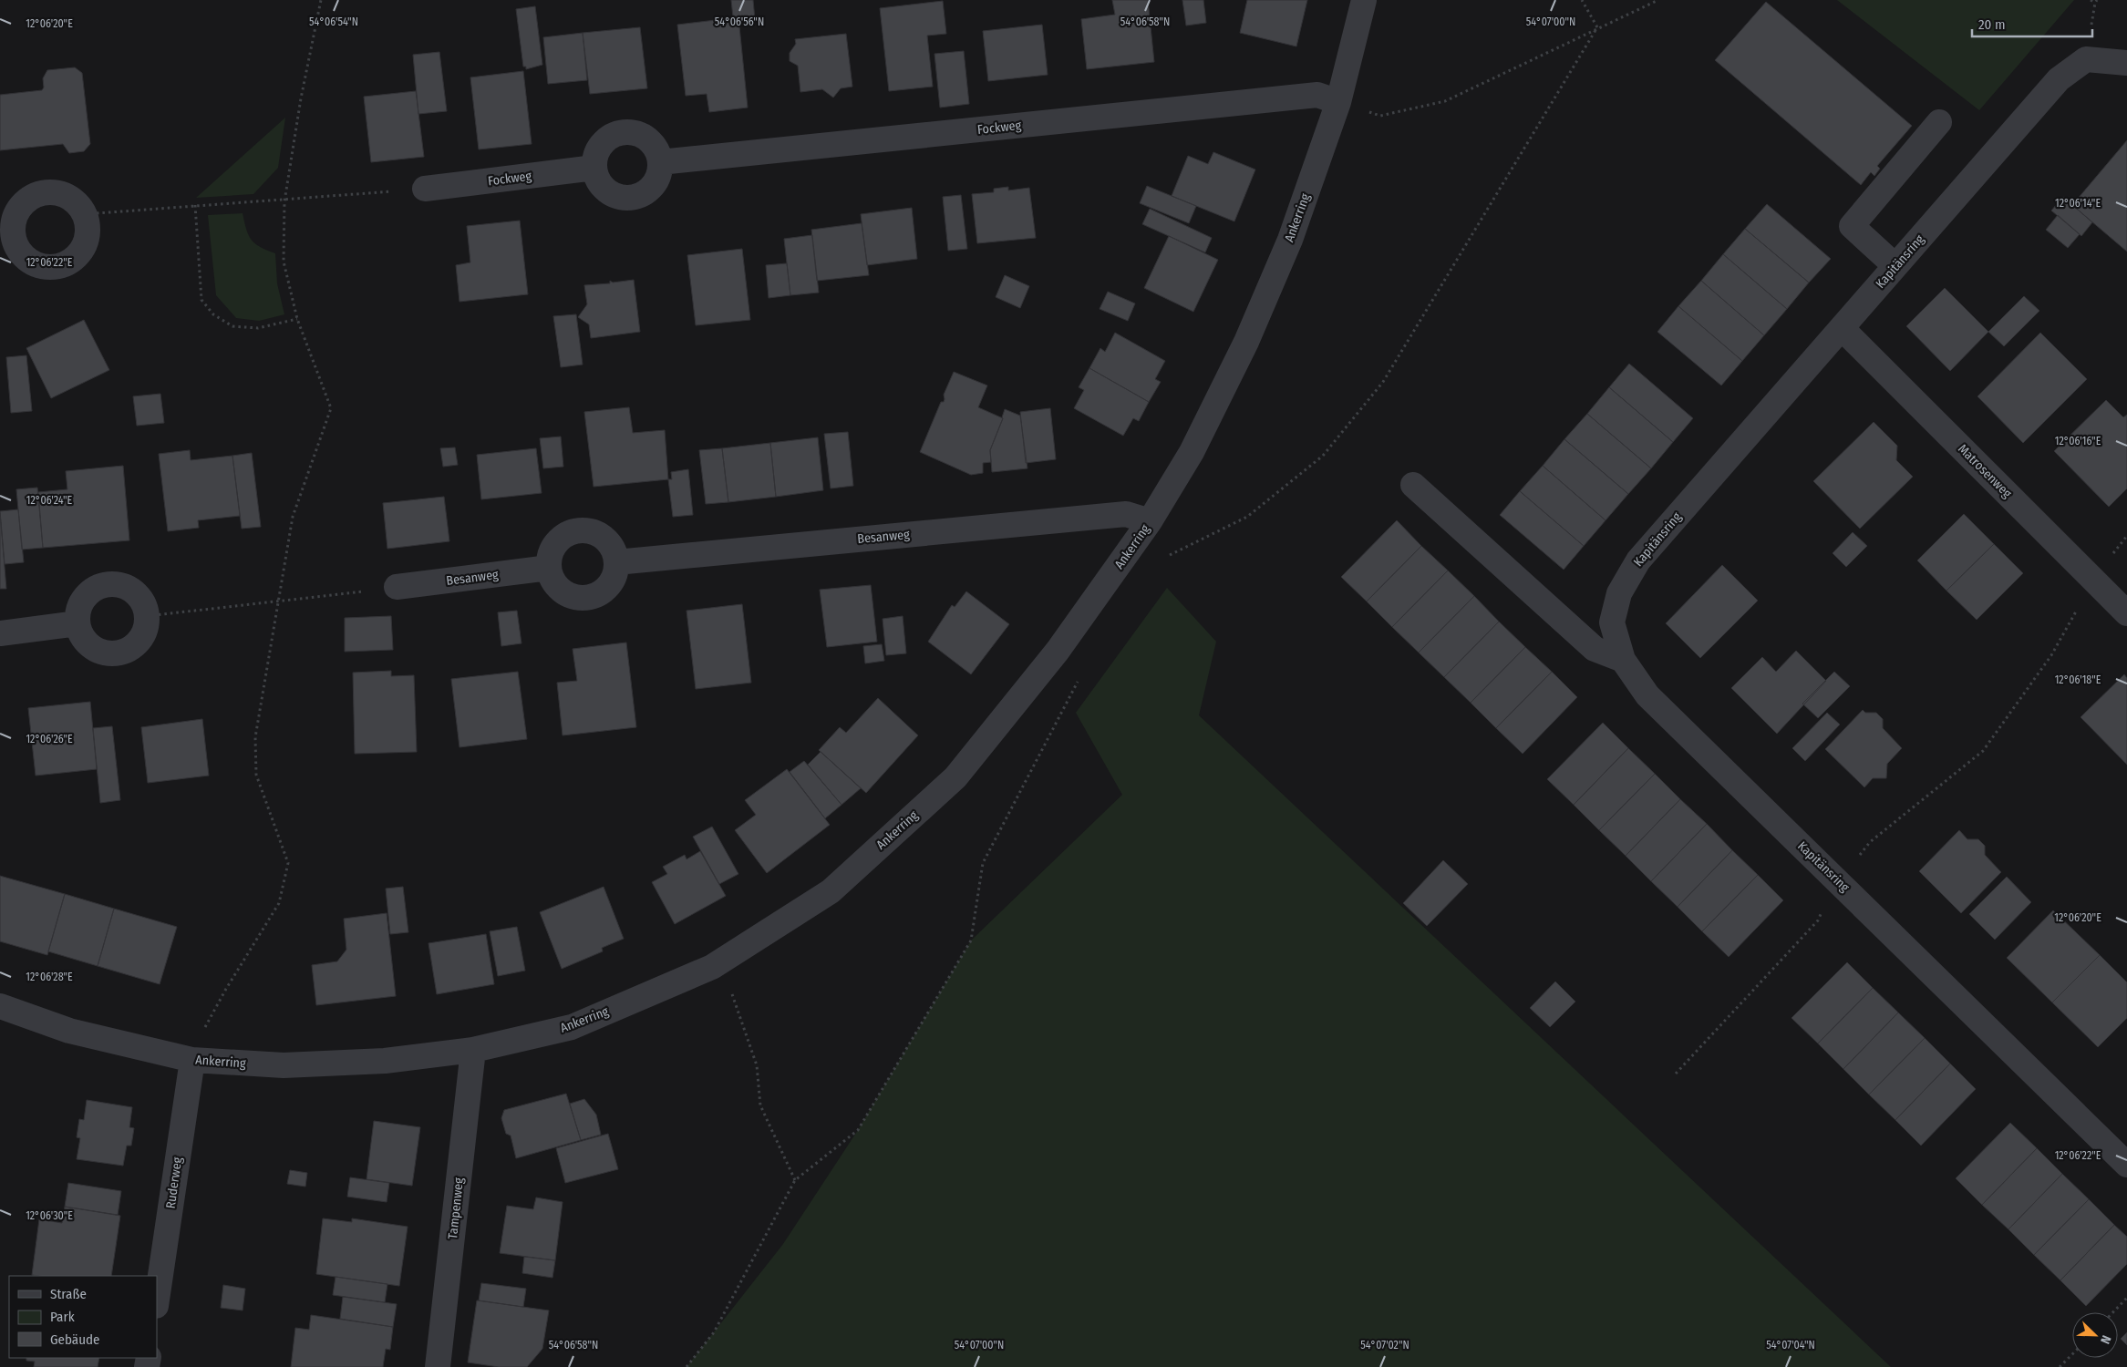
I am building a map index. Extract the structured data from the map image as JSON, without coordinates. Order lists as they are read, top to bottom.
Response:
{
  "streets": {
    "street": [
      "Fockweg",
      "Ankerring",
      "Kapitänsring",
      "Matrosenweg",
      "Besanweg",
      "Ruderweg",
      "Tampenweg"
    ]
  },
  "crossings": [
    ["Fockweg", "Ankerring"],
    ["Ankerring", "Besanweg"],
    ["Ankerring", "Ruderweg"],
    ["Ankerring", "Tampenweg"],
    ["Kapitänsring", "Matrosenweg"]
  ],
  "legend": ["Straße", "Park", "Gebäude"],
  "scale_bar": "20 m",
  "north": "bottom right",
  "coordinates": [
    "54°06'54\"N",
    "54°06'56\"N",
    "54°06'58\"N",
    "54°07'00\"N",
    "12°06'20\"E",
    "12°06'14\"E",
    "12°06'22\"E",
    "12°06'16\"E",
    "12°06'24\"E",
    "12°06'18\"E",
    "12°06'26\"E",
    "12°06'28\"E",
    "12°06'30\"E",
    "54°07'02\"N",
    "54°07'04\"N"
  ]
}
